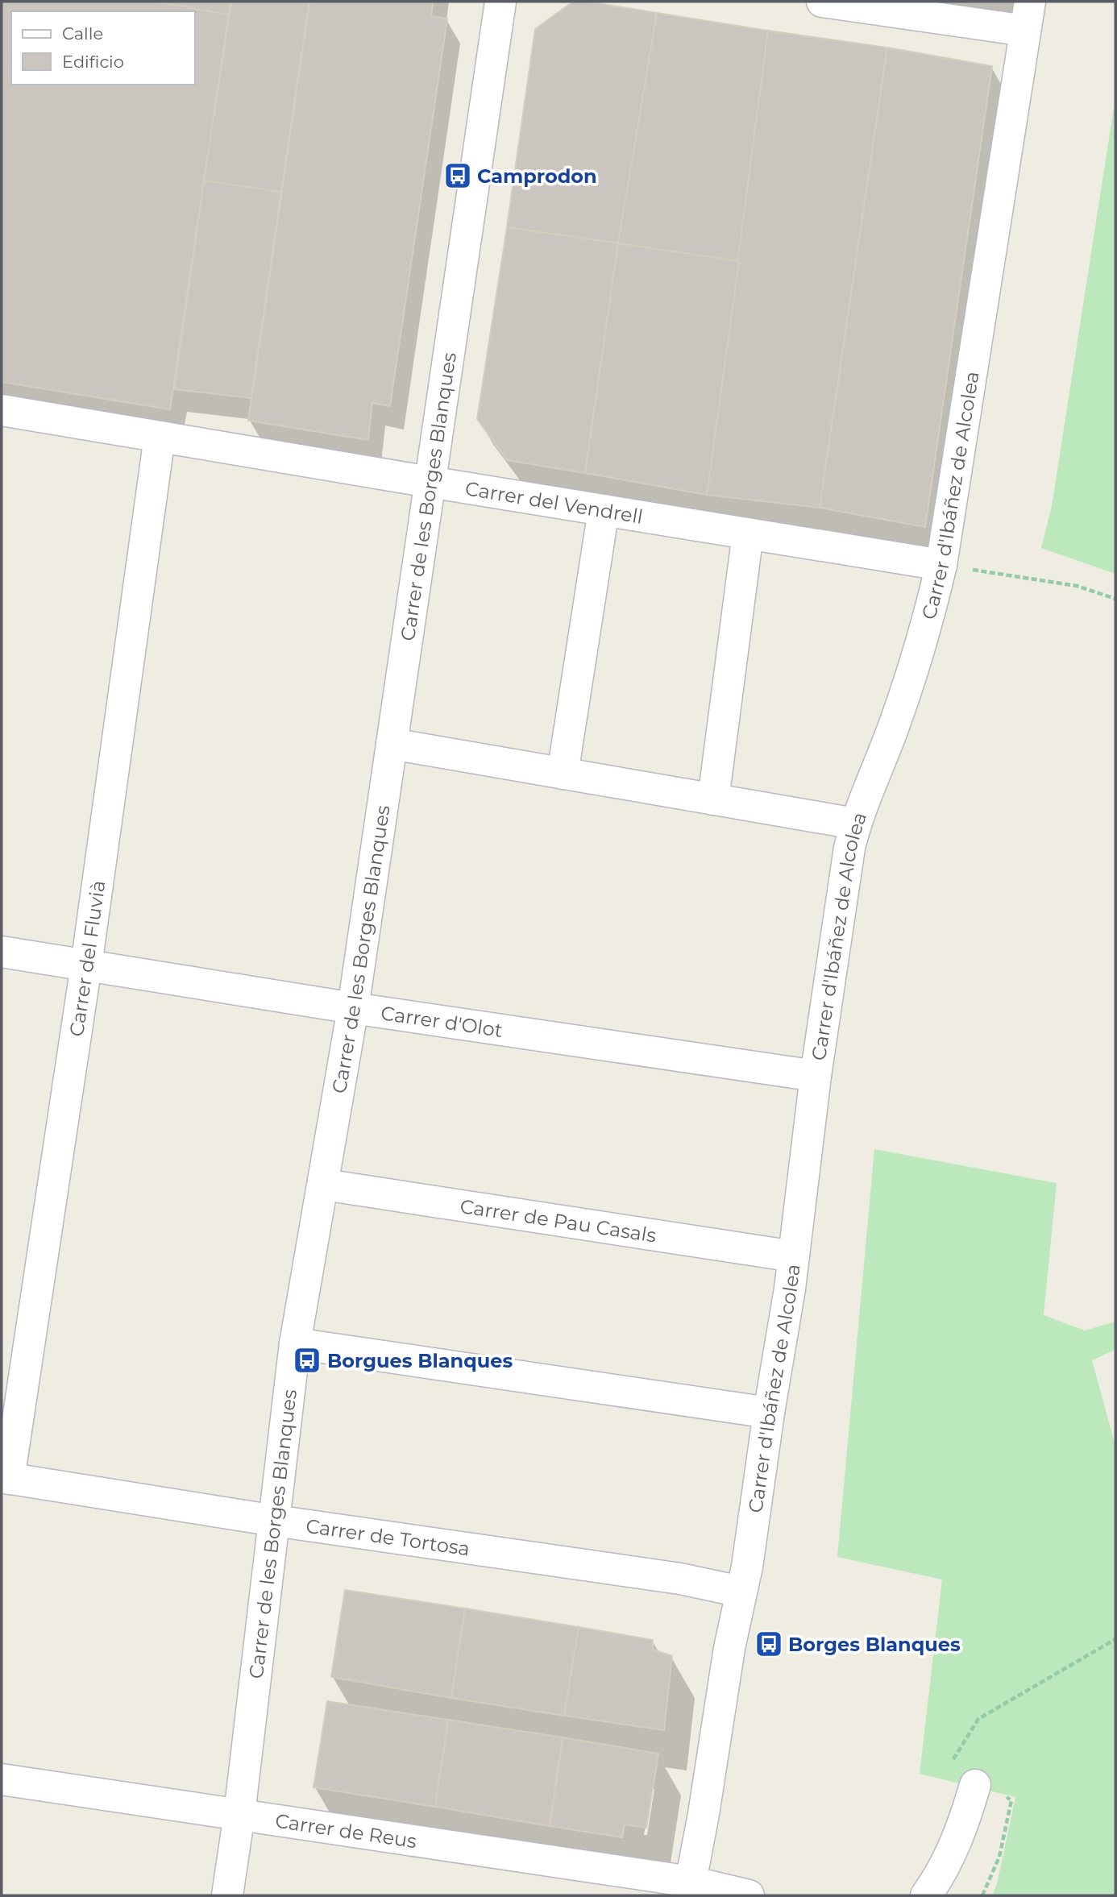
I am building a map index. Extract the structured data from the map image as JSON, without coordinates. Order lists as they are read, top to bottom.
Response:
{
  "streets": {
    "street": [
      "Carrer d'Ibáñez de Alcolea",
      "Carrer de les Borges Blanques",
      "Carrer del Vendrell",
      "Carrer del Fluvià",
      "Carrer d'Olot",
      "Carrer de Pau Casals",
      "Carrer de Tortosa",
      "Carrer de Reus"
    ]
  },
  "crossings": [
    ["Carrer d'Ibáñez de Alcolea", "Carrer del Vendrell"],
    ["Carrer d'Ibáñez de Alcolea", "Carrer d'Olot"],
    ["Carrer d'Ibáñez de Alcolea", "Carrer de Pau Casals"],
    ["Carrer d'Ibáñez de Alcolea", "Carrer de Tortosa"],
    ["Carrer d'Ibáñez de Alcolea", "Carrer de Reus"],
    ["Carrer de les Borges Blanques", "Carrer del Vendrell"],
    ["Carrer de les Borges Blanques", "Carrer d'Olot"],
    ["Carrer de les Borges Blanques", "Carrer de Pau Casals"],
    ["Carrer de les Borges Blanques", "Carrer de Tortosa"],
    ["Carrer de les Borges Blanques", "Carrer de Reus"],
    ["Carrer del Vendrell", "Carrer del Fluvià"],
    ["Carrer del Fluvià", "Carrer d'Olot"],
    ["Carrer del Fluvià", "Carrer de Tortosa"]
  ],
  "places": {
    "bus stop": ["Camprodon", "Borgues Blanques", "Borges Blanques"]
  },
  "legend": ["Calle", "Edificio"]
}
